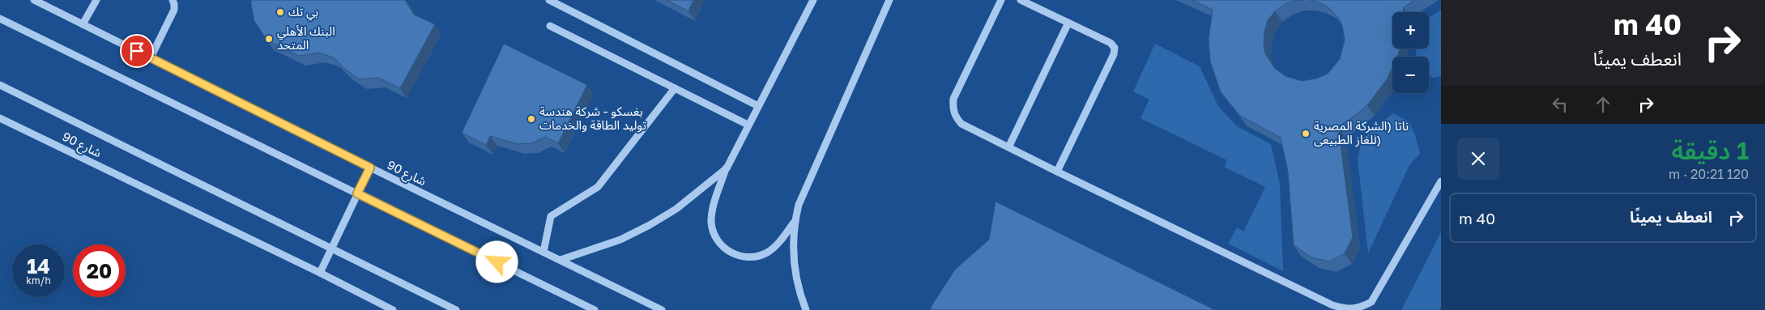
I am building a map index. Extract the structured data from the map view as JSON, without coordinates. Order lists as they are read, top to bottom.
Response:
{
  "streets": {
    "street": ["شارع 90"]
  },
  "places": [
    "بي تك",
    "البنك الأهلي المتحد",
    "بغسكو - شركة هندسة توليد الطاقة والخدمات",
    "ناتا (الشركة المصرية للغاز الطبيعى)"
  ],
  "page": {
    "turn": ["40 m", "انعطف يمينًا"],
    "map_buttons": ["+", "−"],
    "heading": ["1 دقيقة", "120 m · 20:21"],
    "list": [
      {
        "name": "انعطف يمينًا",
        "value": "40 m"
      }
    ],
    "speed": "14 km/h",
    "limit": "20"
  }
}
